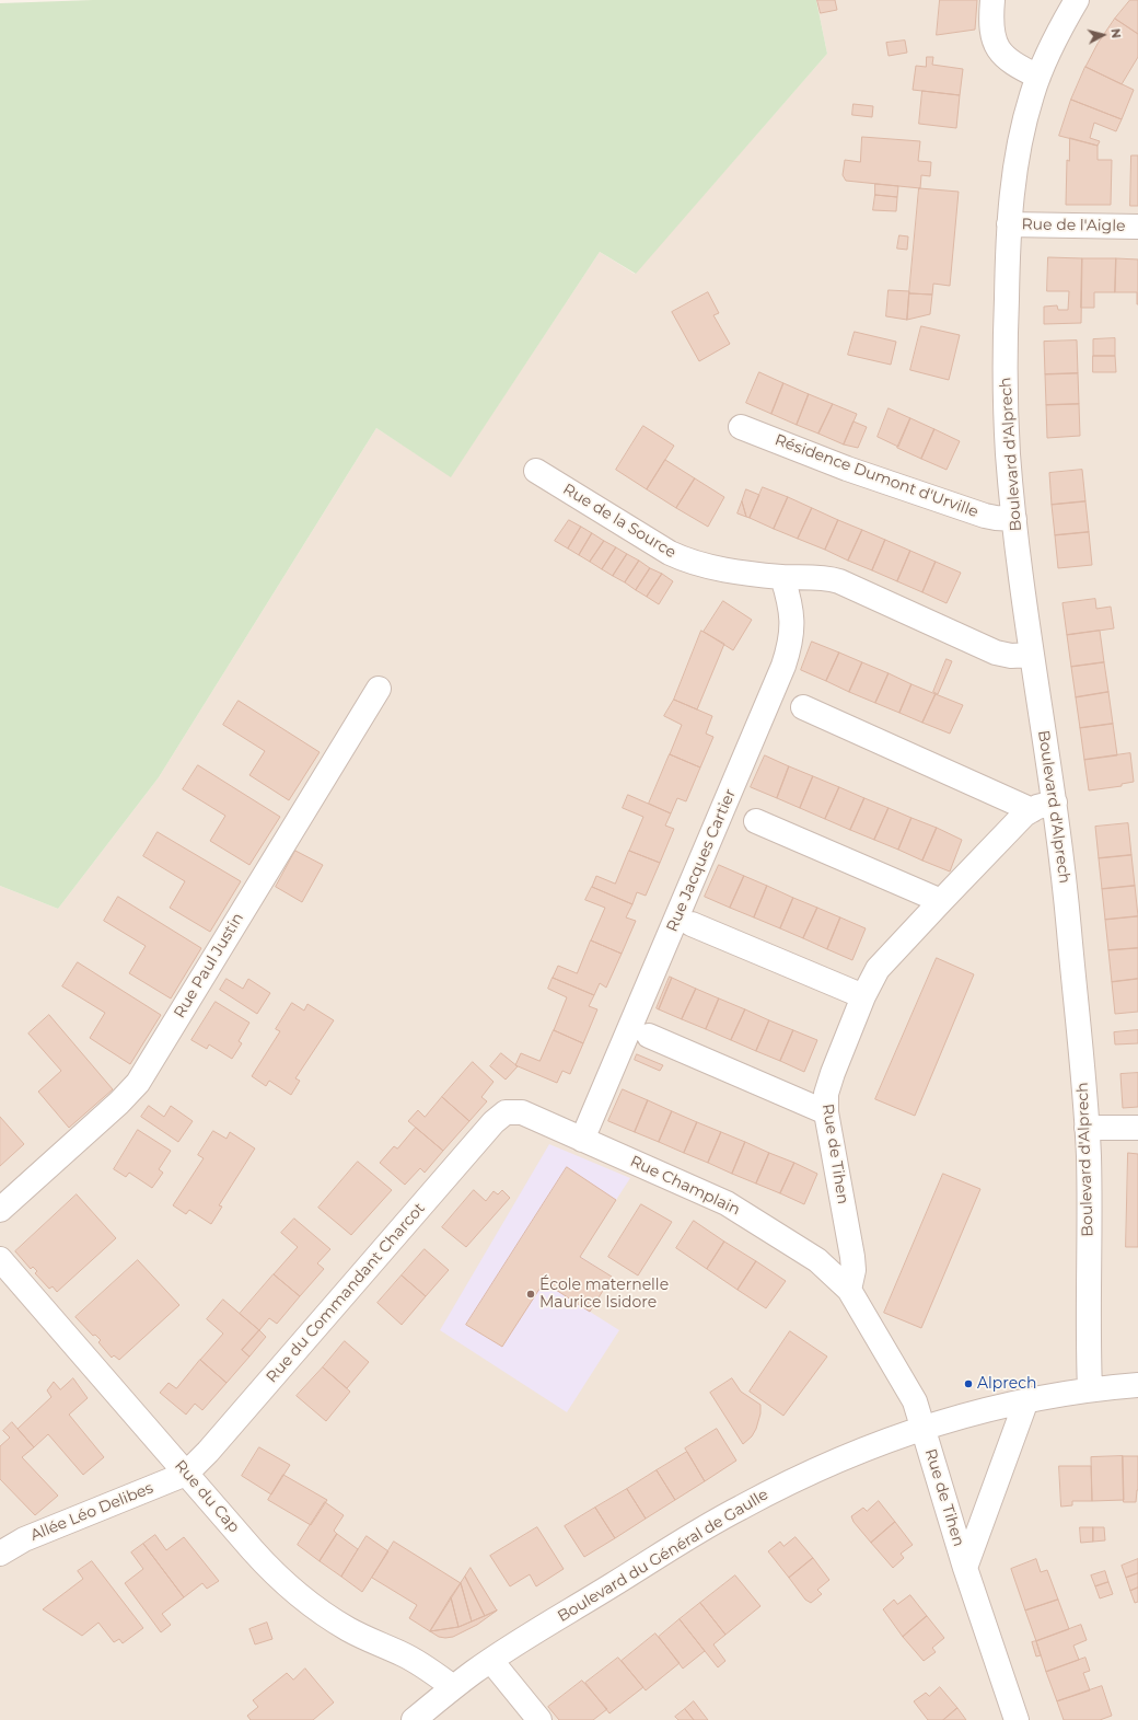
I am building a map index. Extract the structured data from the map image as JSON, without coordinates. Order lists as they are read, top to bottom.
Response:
{
  "streets": {
    "street": [
      "Rue de l'Aigle",
      "Boulevard d'Alprech",
      "Résidence Dumont d'Urville",
      "Rue de la Source",
      "Rue Jacques Cartier",
      "Rue Paul Justin",
      "Rue de Tihen",
      "Rue Champlain",
      "Rue du Commandant Charcot",
      "Rue du Cap",
      "Allée Léo Delibes",
      "Boulevard du Général de Gaulle"
    ]
  },
  "crossings": [
    ["Rue de l'Aigle", "Boulevard d'Alprech"],
    ["Boulevard d'Alprech", "Résidence Dumont d'Urville"],
    ["Boulevard d'Alprech", "Rue de Tihen"],
    ["Boulevard d'Alprech", "Boulevard du Général de Gaulle"],
    ["Rue de la Source", "Rue Jacques Cartier"],
    ["Rue Jacques Cartier", "Rue Champlain"],
    ["Rue de Tihen", "Rue Champlain"],
    ["Rue de Tihen", "Boulevard du Général de Gaulle"],
    ["Rue Champlain", "Rue du Commandant Charcot"],
    ["Rue du Commandant Charcot", "Rue du Cap"],
    ["Rue du Commandant Charcot", "Allée Léo Delibes"],
    ["Rue du Cap", "Allée Léo Delibes"],
    ["Rue du Cap", "Boulevard du Général de Gaulle"]
  ],
  "places": ["École maternelle Maurice Isidore", "Alprech"],
  "north": "right"
}
